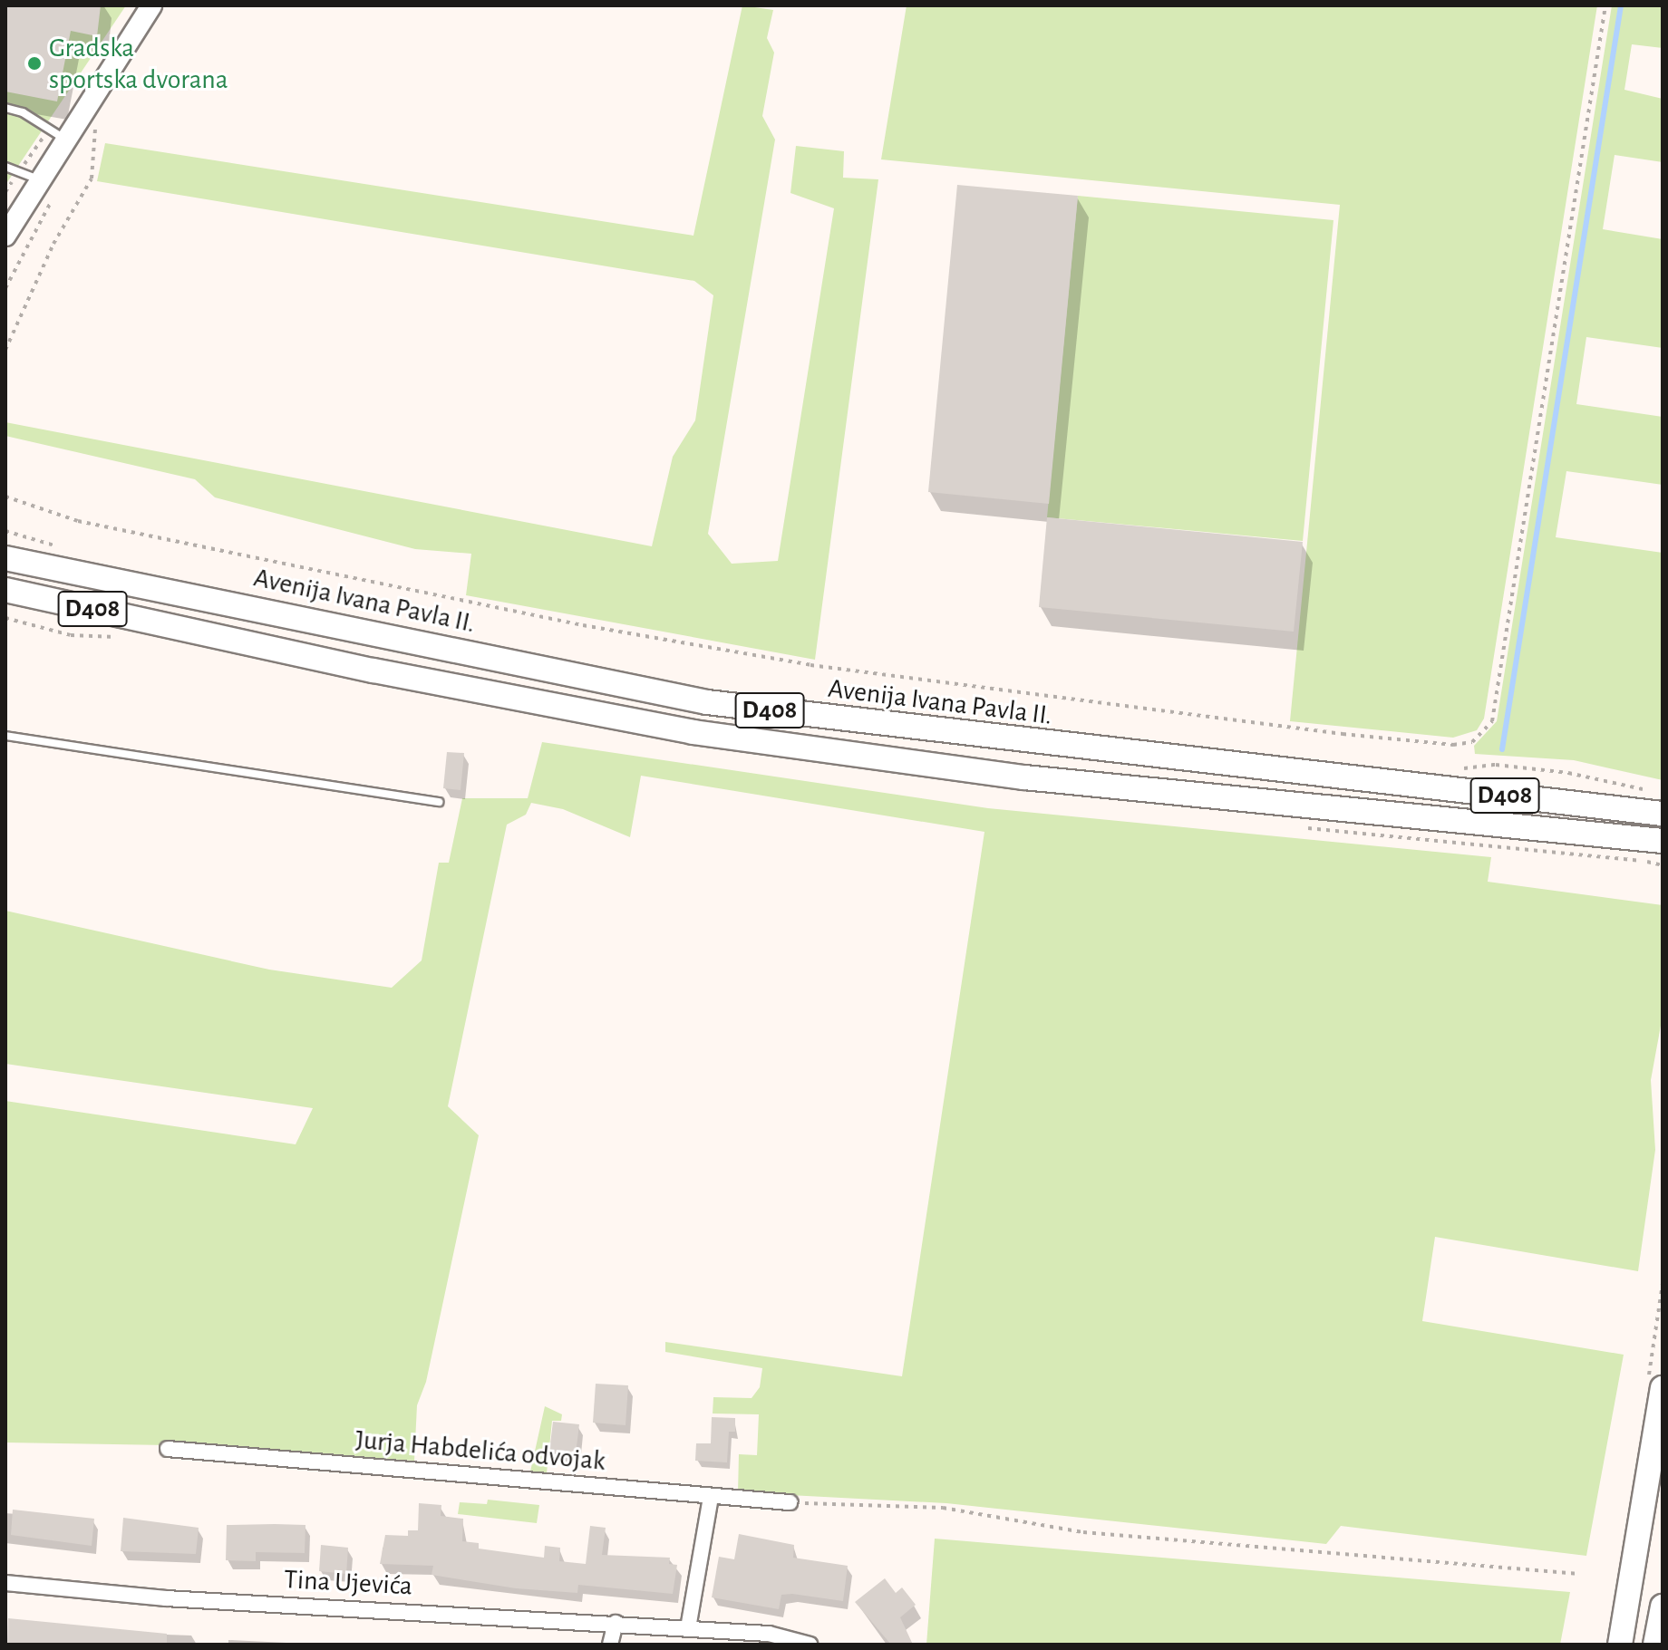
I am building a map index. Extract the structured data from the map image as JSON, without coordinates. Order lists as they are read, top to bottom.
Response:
{
  "streets": {
    "main road": ["Avenija Ivana Pavla II.", "D408"],
    "street": ["Jurja Habdelića odvojak", "Tina Ujevića"]
  },
  "places": ["Gradska sportska dvorana"]
}
